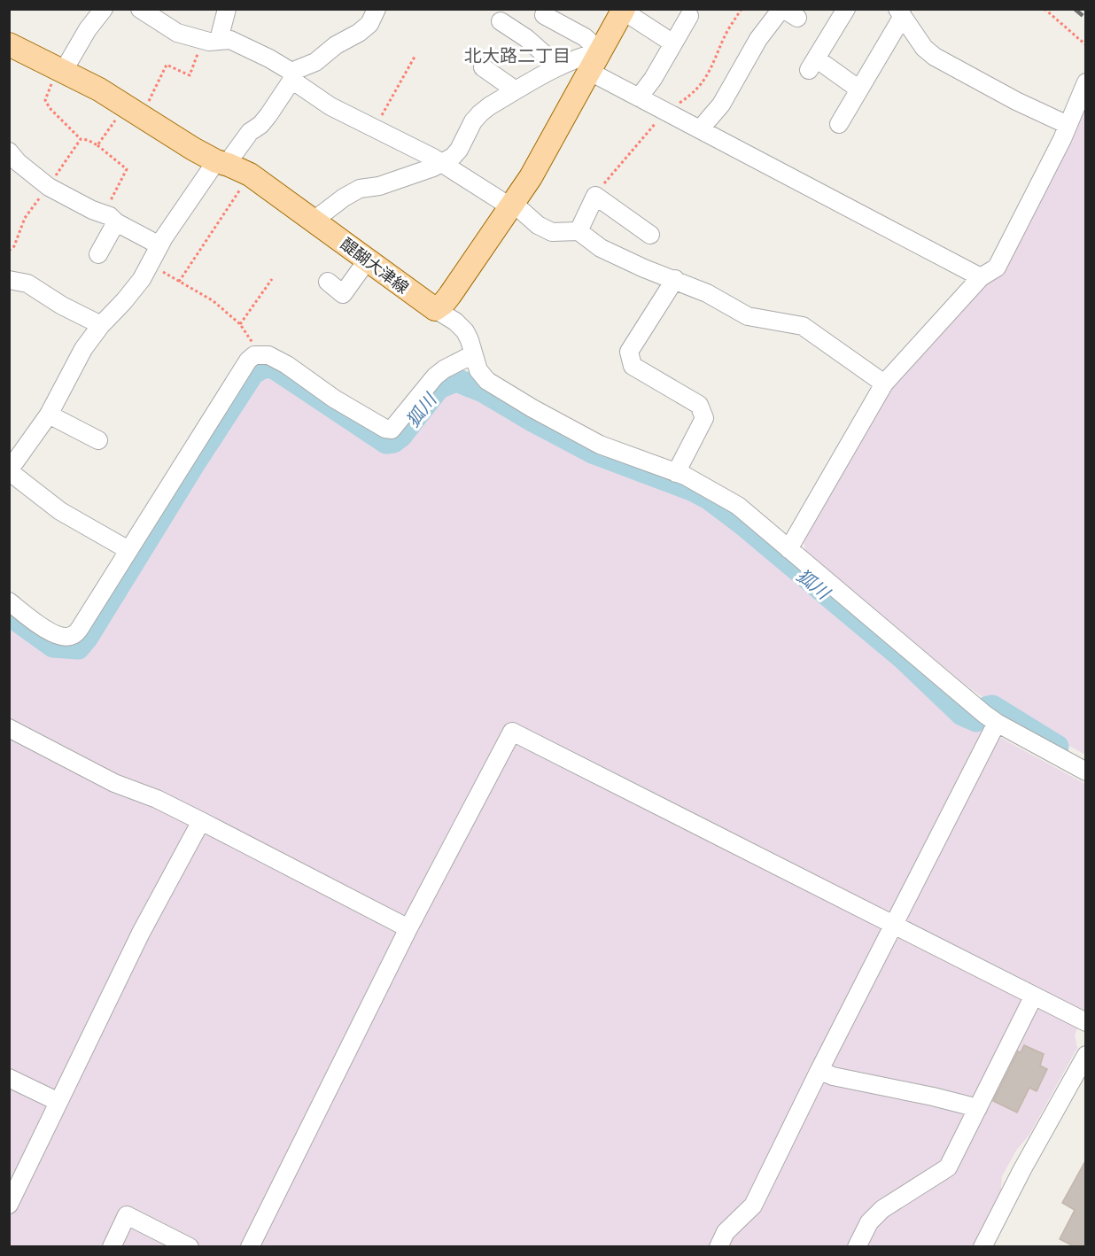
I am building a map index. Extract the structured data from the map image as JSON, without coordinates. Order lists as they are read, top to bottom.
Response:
{
  "streets": {
    "main road": ["醍醐大津線"]
  },
  "districts": ["北大路二丁目"],
  "water": ["狐川"]
}
